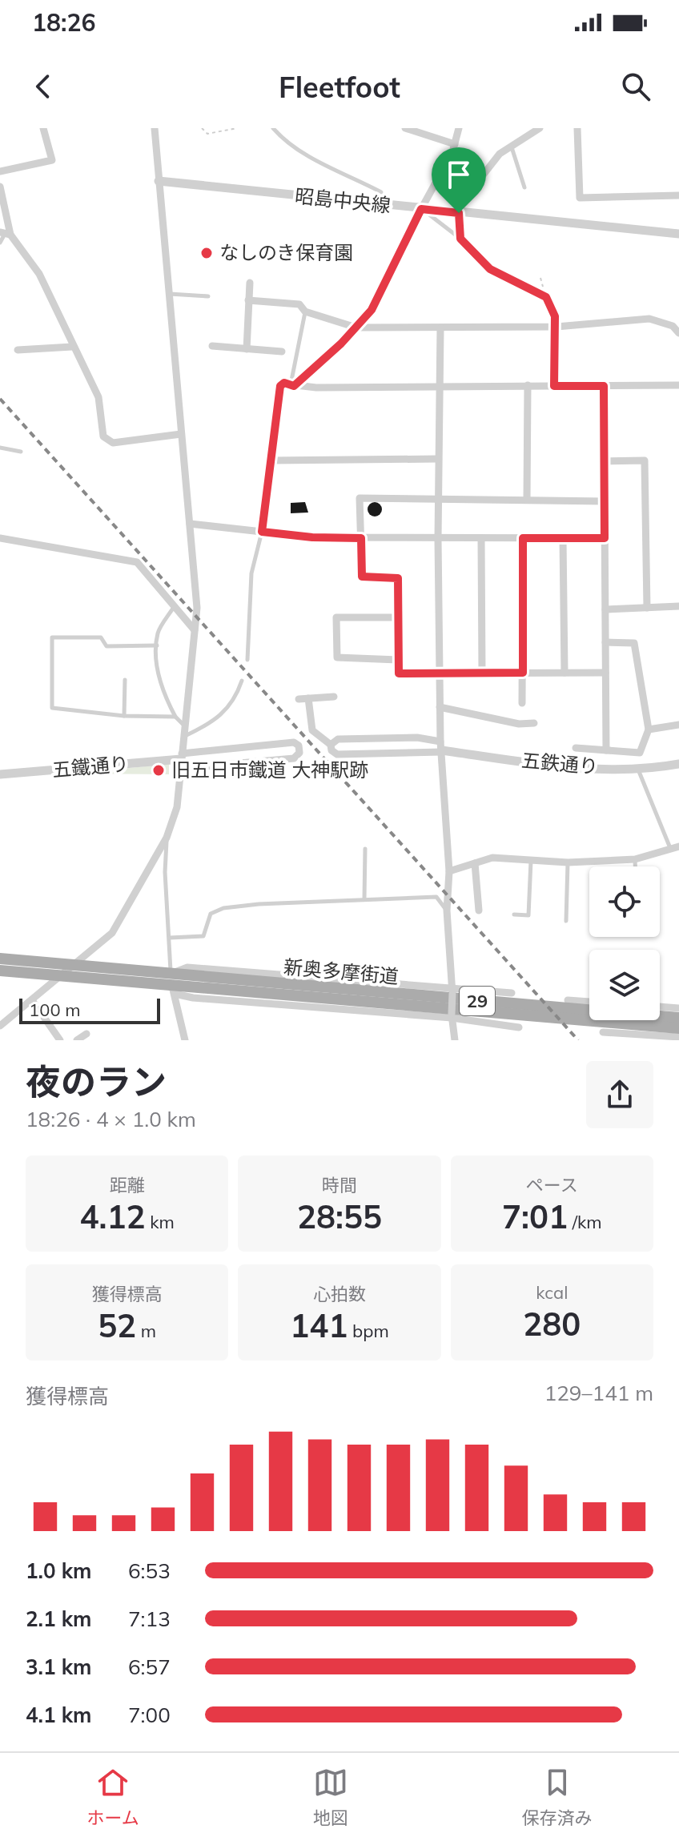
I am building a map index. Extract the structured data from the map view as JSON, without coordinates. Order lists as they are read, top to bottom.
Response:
{
  "streets": {
    "main road": ["新奥多摩街道", "29"],
    "street": ["昭島中央線", "五鉄通り", "五鐵通り"]
  },
  "places": ["なしのき保育園", "旧五日市鐵道 大神駅跡"],
  "scale_bar": "100 m",
  "page": {
    "status": "18:26",
    "header": "Fleetfoot",
    "scale": "100 m",
    "heading": ["夜のラン", "18:26 · 4 × 1.0 km"],
    "stats": [
      ["距離", "4.12 km"],
      ["時間", "28:55"],
      ["ペース", "7:01 /km"],
      ["獲得標高", "52 m"],
      ["心拍数", "141 bpm"],
      ["kcal", "280"]
    ],
    "chart": ["獲得標高", "129–141 m"],
    "list": [
      {
        "name": "1.0 km",
        "note": "6:53"
      },
      {
        "name": "2.1 km",
        "note": "7:13"
      },
      {
        "name": "3.1 km",
        "note": "6:57"
      },
      {
        "name": "4.1 km",
        "note": "7:00"
      }
    ],
    "tabs": ["ホーム", "地図", "保存済み"]
  }
}
